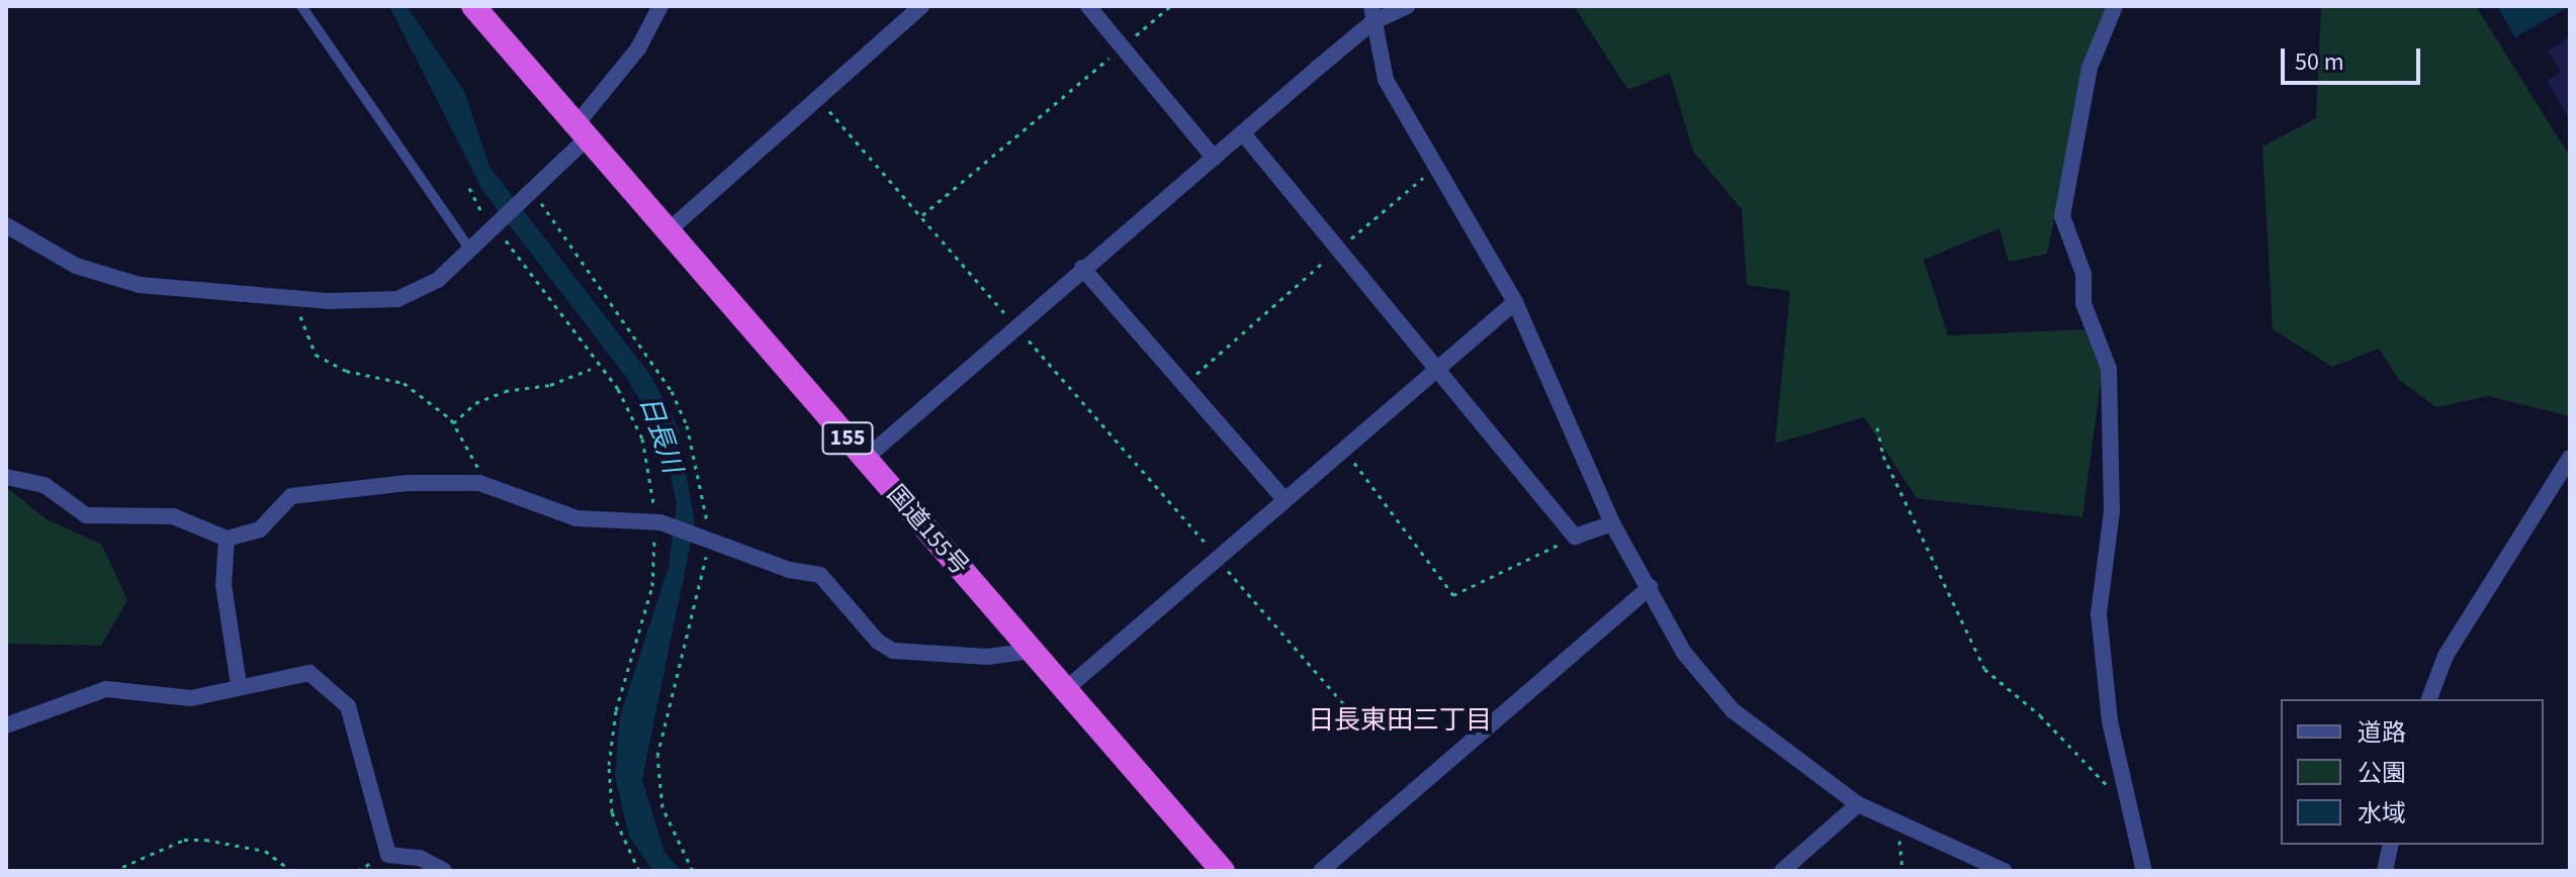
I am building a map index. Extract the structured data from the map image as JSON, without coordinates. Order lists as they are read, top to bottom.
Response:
{
  "streets": {
    "highway": ["155", "国道155号"]
  },
  "districts": ["日長東田三丁目"],
  "water": ["日長川"],
  "legend": ["道路", "公園", "水域"],
  "scale_bar": "50 m"
}
